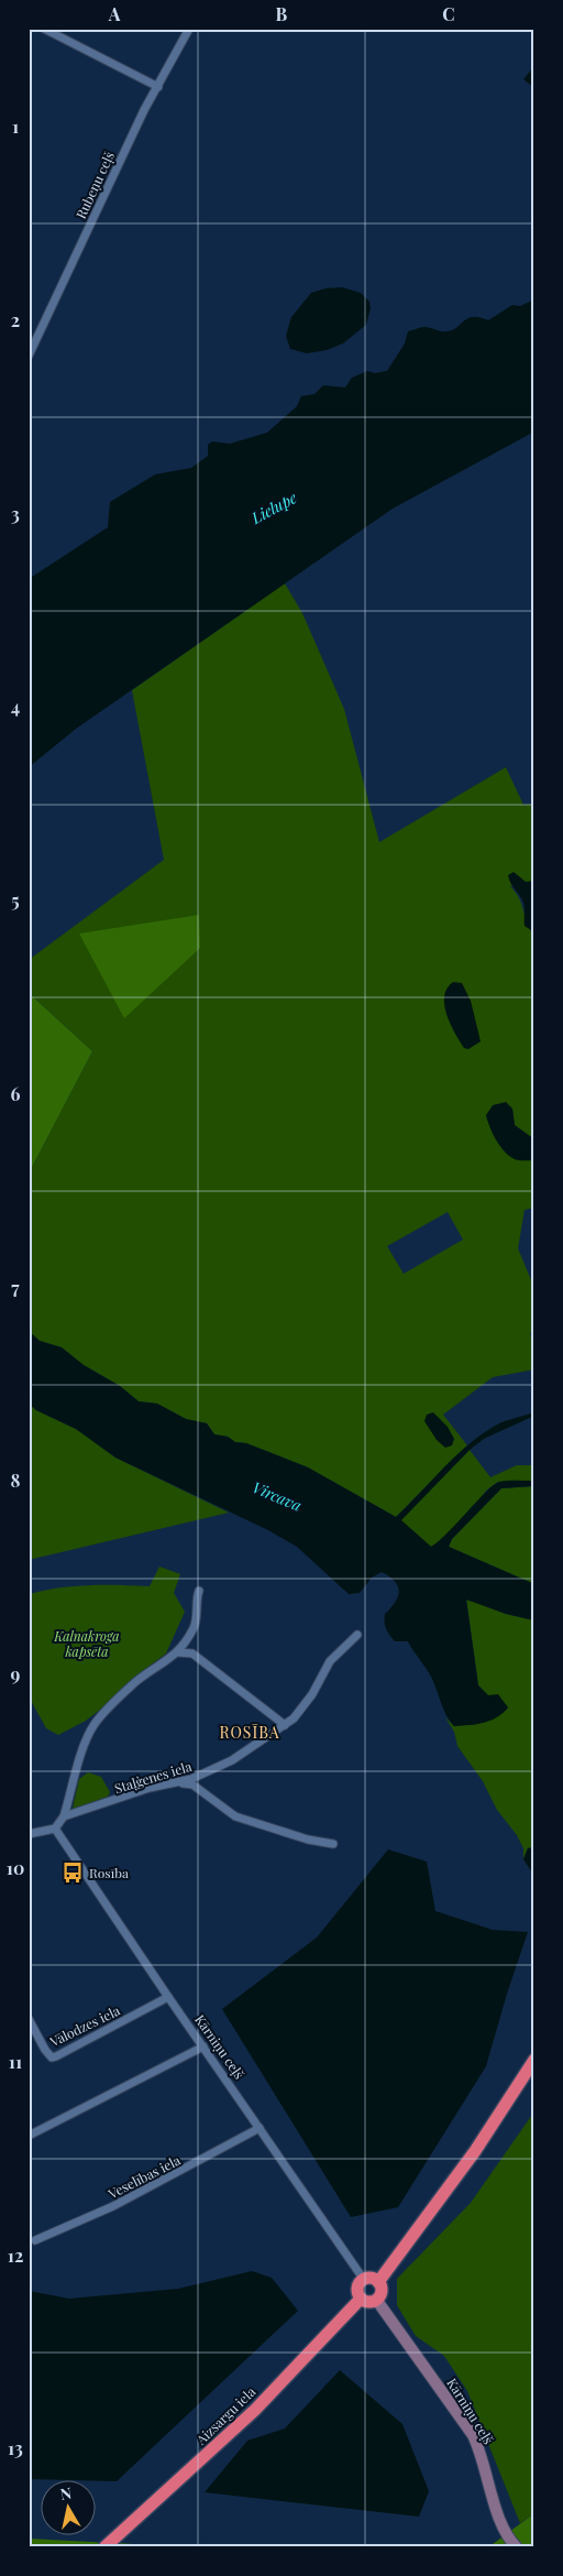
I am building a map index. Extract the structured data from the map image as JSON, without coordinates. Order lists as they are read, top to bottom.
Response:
{
  "streets": {
    "highway": ["Aizsargu iela"],
    "main road": ["Kārniņu ceļš"],
    "street": [
      "Rubeņu ceļš",
      "Staļģenes iela",
      "Vālodzes iela",
      "Veselības iela"
    ]
  },
  "crossings": [
    ["Vālodzes iela", "Kārniņu ceļš"],
    ["Kārniņu ceļš", "Veselības iela"],
    ["Kārniņu ceļš", "Aizsargu iela"]
  ],
  "districts": ["ROSĪBA"],
  "water": ["Lielupe", "Vircava"],
  "parks": ["Kalnakroga kapsēta"],
  "places": {
    "bus stop": ["Rosība"]
  },
  "north": "top",
  "grid": {
    "columns": ["A", "B", "C"],
    "rows": [
      "1",
      "2",
      "3",
      "4",
      "5",
      "6",
      "7",
      "8",
      "9",
      "10",
      "11",
      "12",
      "13"
    ]
  }
}
